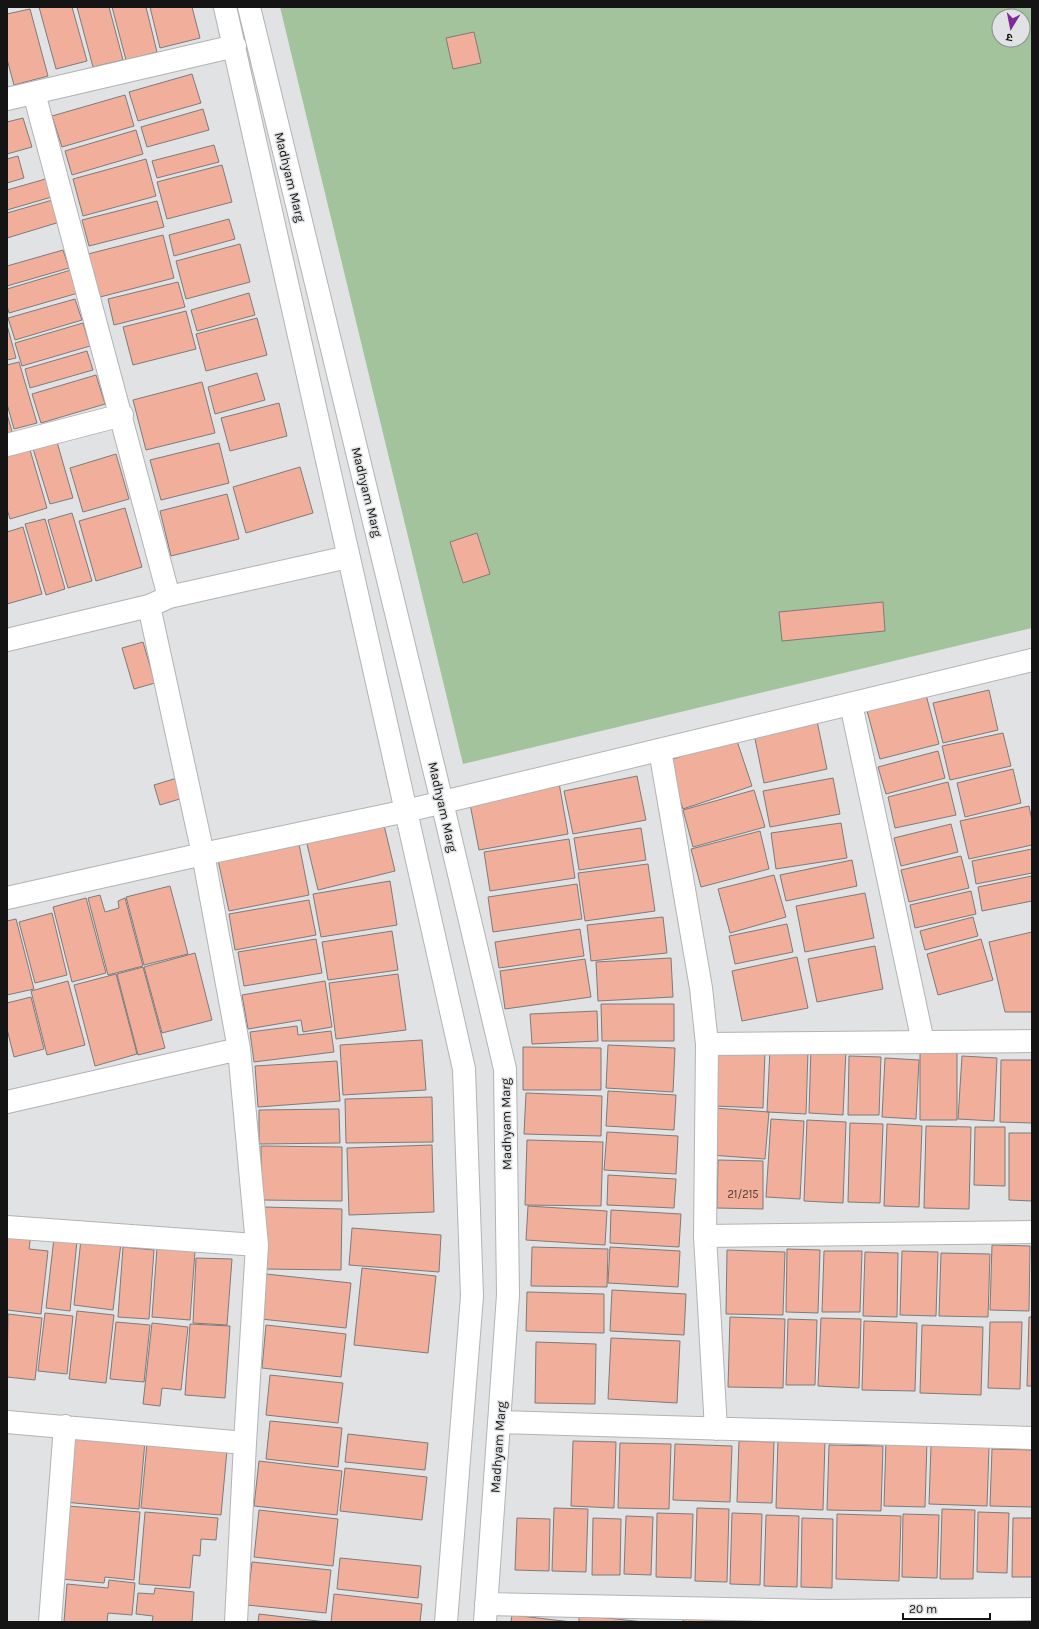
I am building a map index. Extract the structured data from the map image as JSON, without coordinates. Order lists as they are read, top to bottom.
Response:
{
  "streets": {
    "street": ["Madhyam Marg"]
  },
  "house_numbers": ["21/215"],
  "scale_bar": "20 m",
  "north": "bottom"
}
